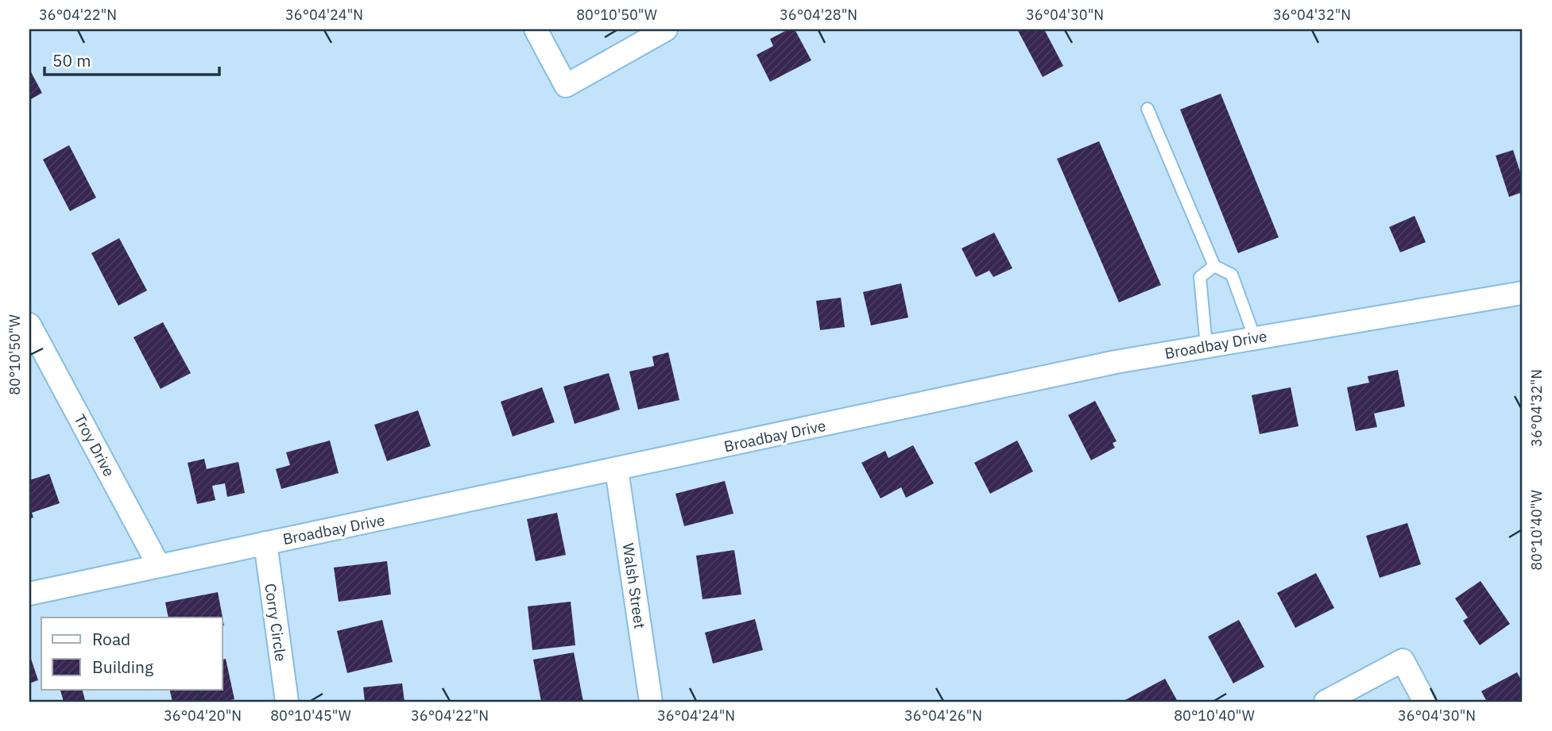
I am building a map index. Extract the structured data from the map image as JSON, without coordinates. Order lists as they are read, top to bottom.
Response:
{
  "streets": {
    "street": [
      "Broadbay Drive",
      "Troy Drive",
      "Walsh Street",
      "Corry Circle"
    ]
  },
  "crossings": [
    ["Broadbay Drive", "Troy Drive"],
    ["Broadbay Drive", "Walsh Street"],
    ["Broadbay Drive", "Corry Circle"]
  ],
  "legend": ["Road", "Building"],
  "scale_bar": "50 m",
  "coordinates": [
    "36°04'22\"N",
    "36°04'24\"N",
    "80°10'50\"W",
    "36°04'28\"N",
    "36°04'30\"N",
    "36°04'32\"N",
    "80°10'40\"W",
    "36°04'20\"N",
    "80°10'45\"W",
    "36°04'26\"N"
  ]
}
